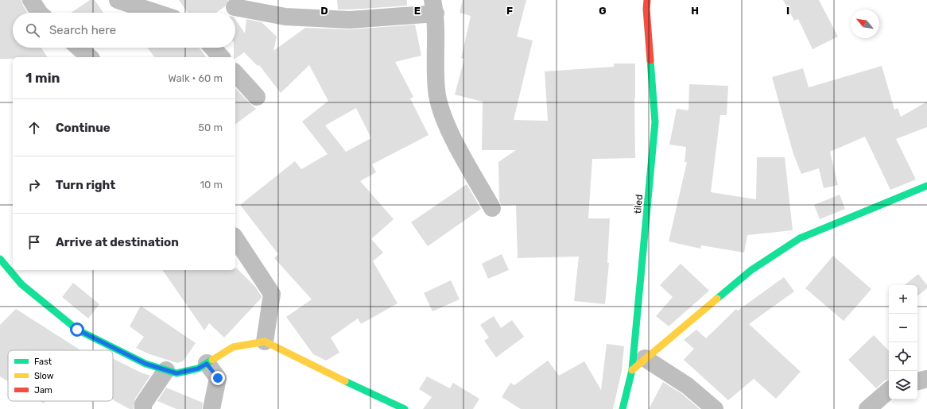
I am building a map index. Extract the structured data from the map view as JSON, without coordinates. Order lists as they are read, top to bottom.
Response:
{
  "streets": {
    "street": ["tiled"]
  },
  "legend": ["Fast", "Slow", "Jam"],
  "north": "top left",
  "page": {
    "search": "Search here",
    "heading": ["1 min", "Walk · 60 m"],
    "list": [
      ["Continue", "50 m"],
      ["Turn right", "10 m"],
      "Arrive at destination"
    ],
    "map_buttons": ["+", "−"]
  },
  "grid": {
    "columns": [
      "D",
      "E",
      "F",
      "G",
      "H",
      "I"
    ]
  }
}
